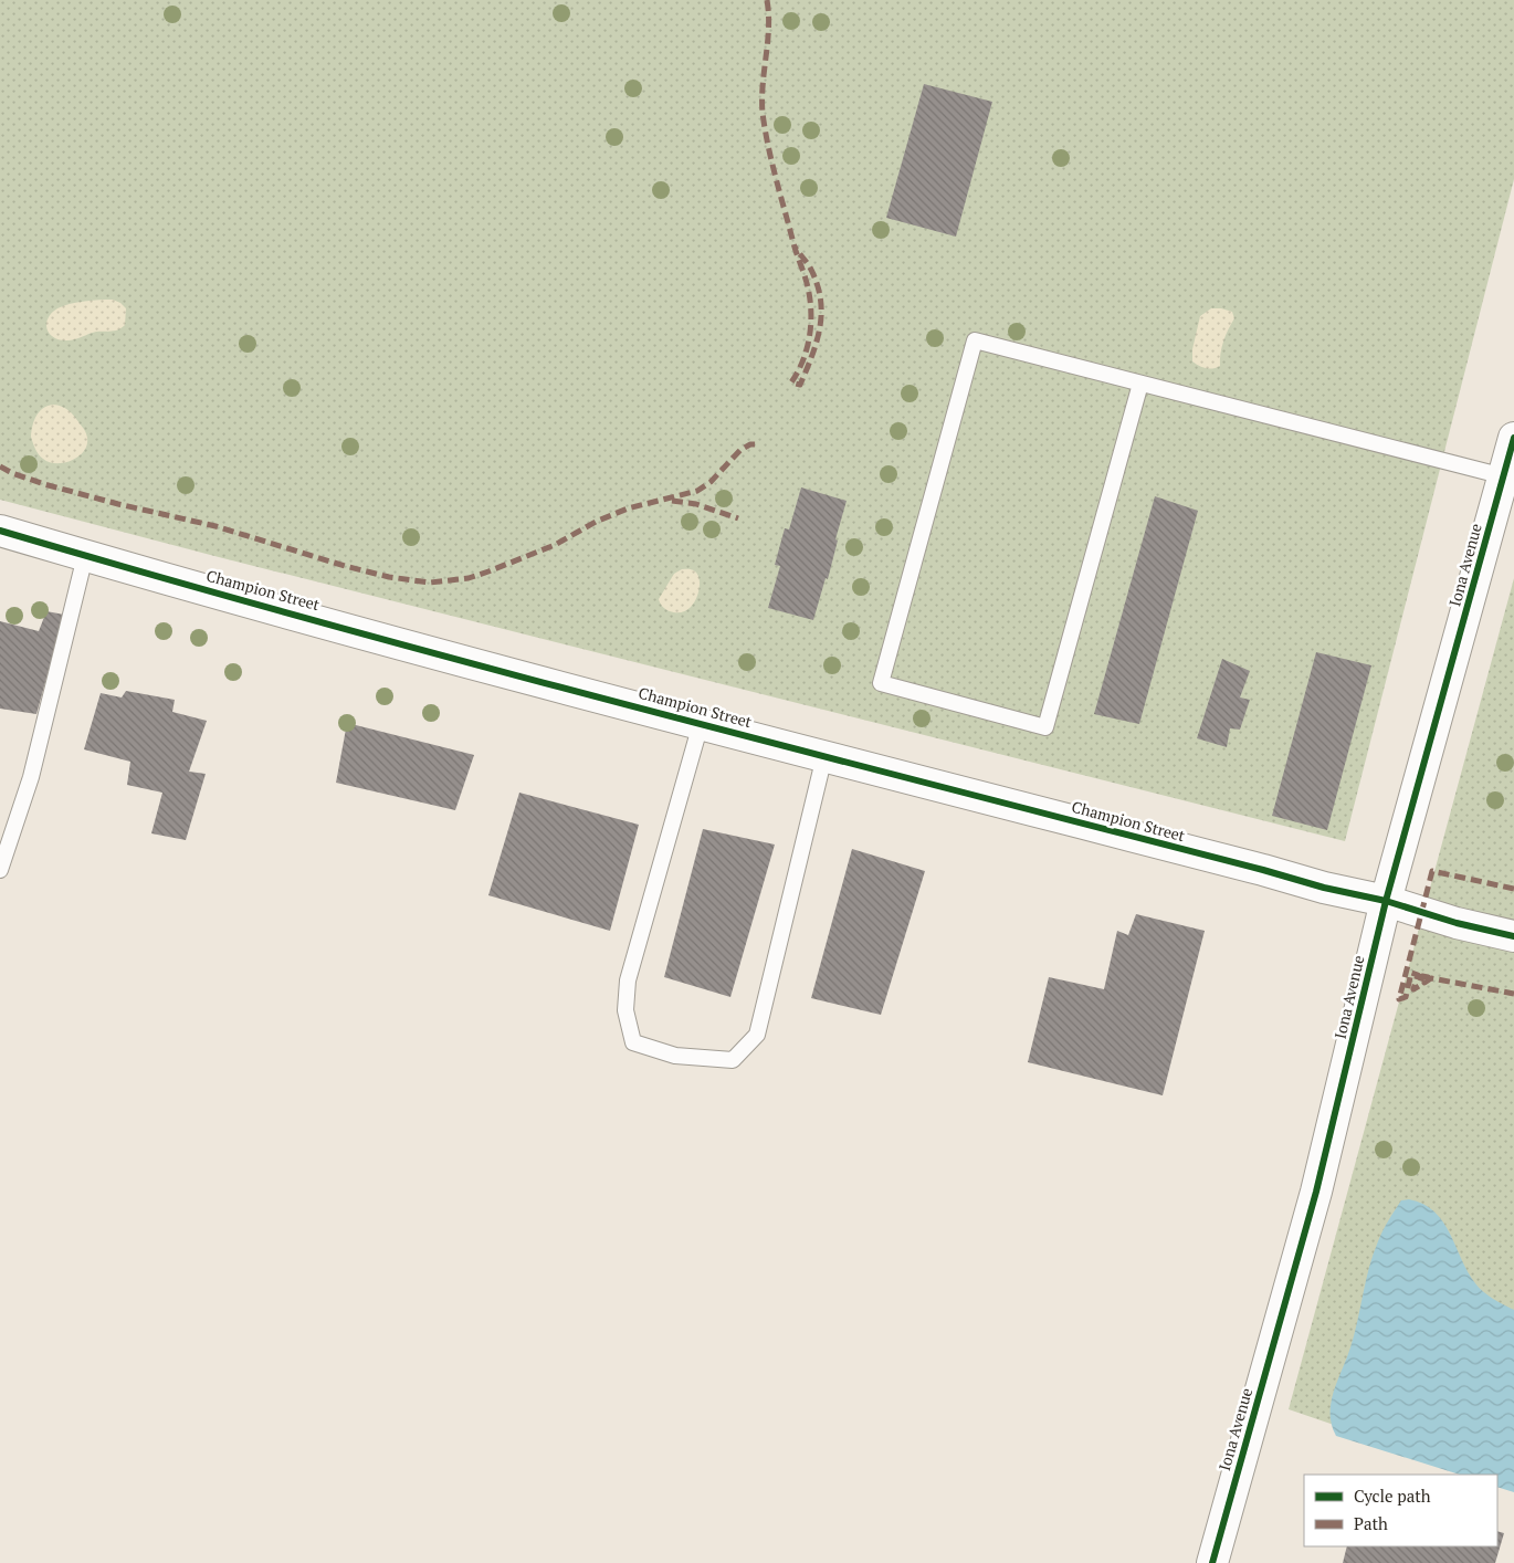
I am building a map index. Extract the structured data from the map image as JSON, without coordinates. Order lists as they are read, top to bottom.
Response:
{
  "streets": {
    "street": ["Iona Avenue", "Champion Street"]
  },
  "crossings": [
    ["Iona Avenue", "Champion Street"]
  ],
  "legend": ["Cycle path", "Path"]
}
